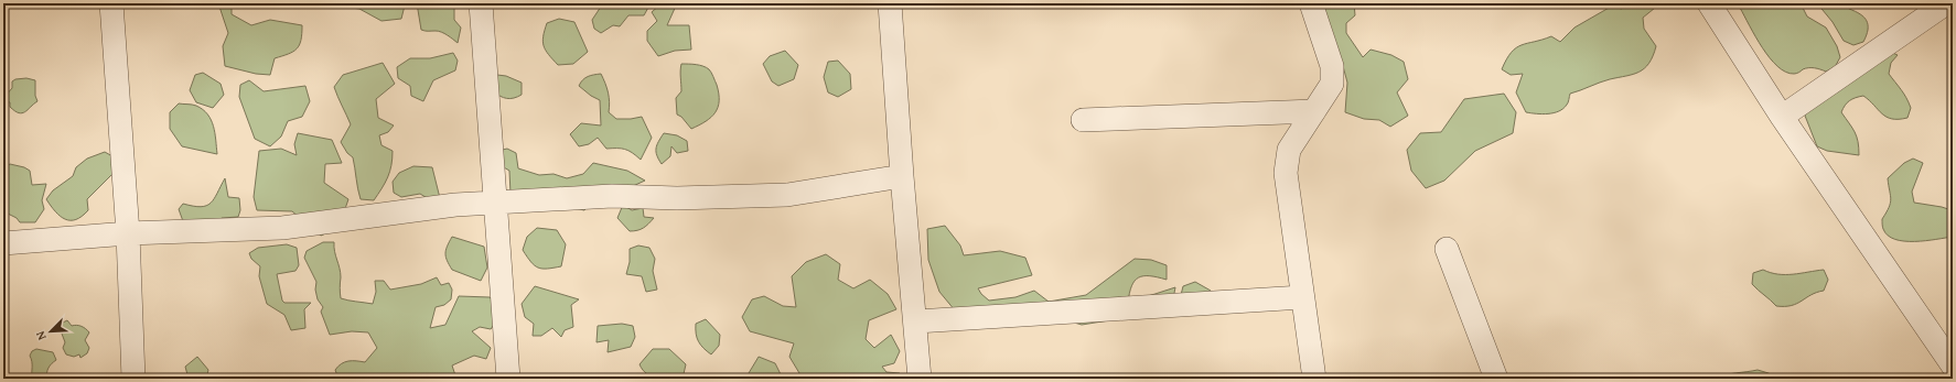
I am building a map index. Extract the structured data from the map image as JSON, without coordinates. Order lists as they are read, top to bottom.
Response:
{
  "north": "bottom left"
}
